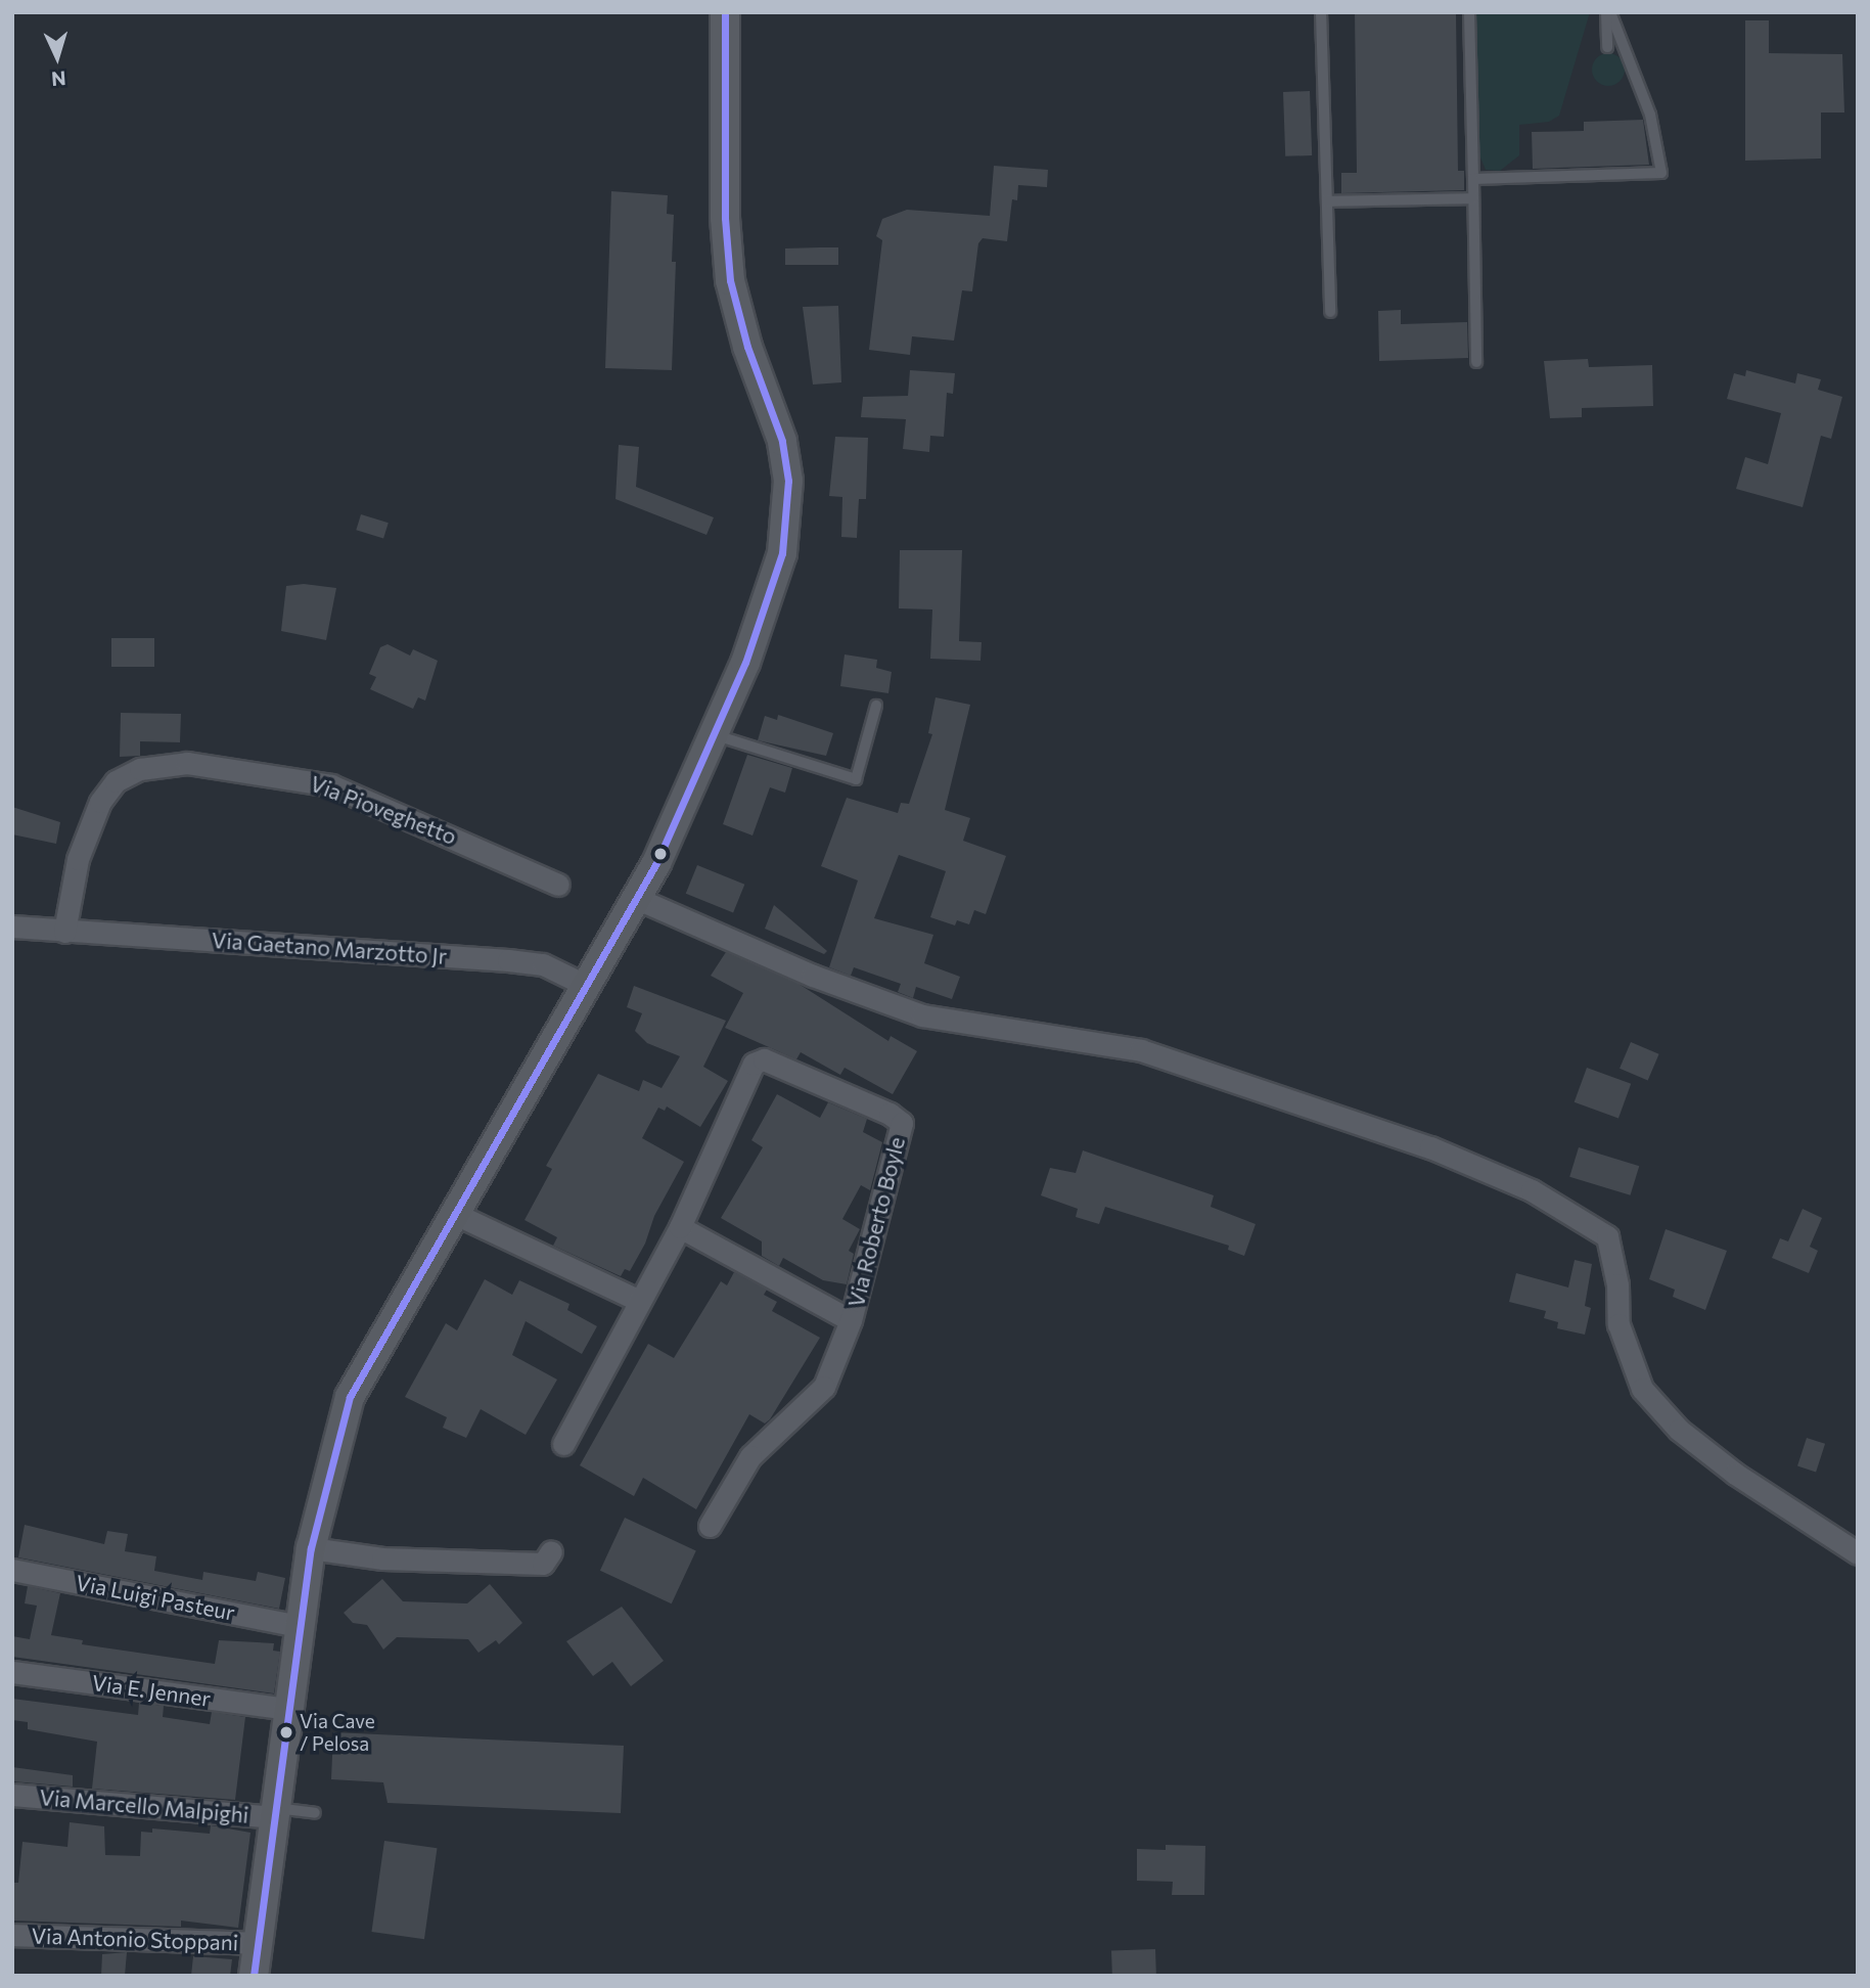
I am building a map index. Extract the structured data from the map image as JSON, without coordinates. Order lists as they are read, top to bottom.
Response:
{
  "streets": {
    "street": [
      "Via Pioveghetto",
      "Via Gaetano Marzotto Jr",
      "Via Roberto Boyle",
      "Via Luigi Pasteur",
      "Via E. Jenner",
      "Via Marcello Malpighi",
      "Via Antonio Stoppani"
    ]
  },
  "crossings": [
    ["Via Pioveghetto", "Via Gaetano Marzotto Jr"]
  ],
  "places": ["Via Cave / Pelosa"],
  "north": "bottom"
}
